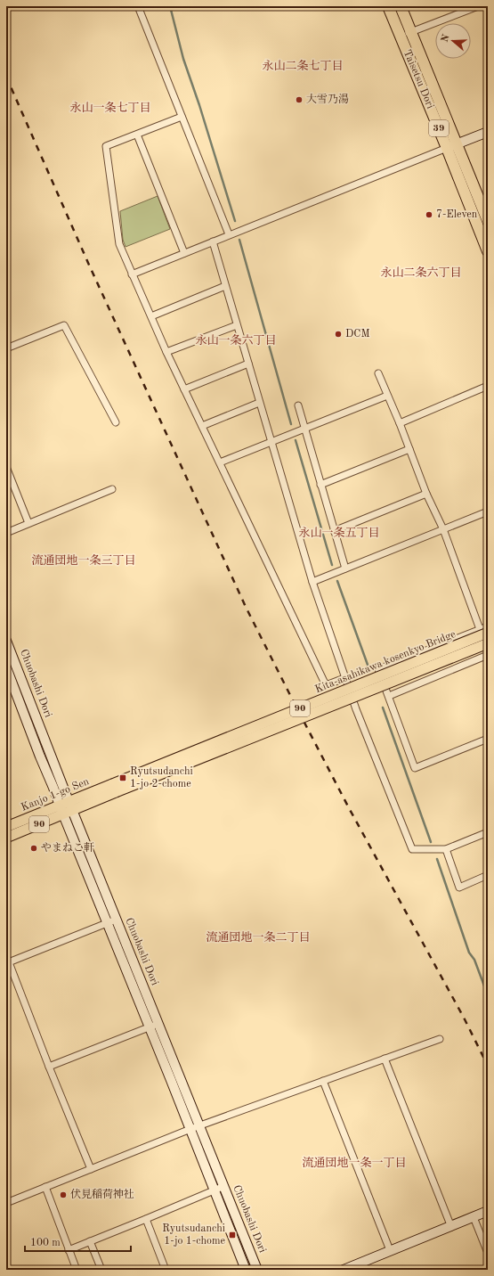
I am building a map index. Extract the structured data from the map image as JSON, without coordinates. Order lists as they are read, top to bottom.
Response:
{
  "streets": {
    "highway": ["Taisetsu Dori", "39"],
    "main road": ["Kita-asahikawa kosenkyo Bridge", "90", "Kanjo 1-go Sen"],
    "street": ["Chuobashi Dori"]
  },
  "crossings": [
    ["Kita-asahikawa kosenkyo Bridge", "Kanjo 1-go Sen"],
    ["Chuobashi Dori", "Kanjo 1-go Sen"]
  ],
  "districts": [
    "永山二条七丁目",
    "永山一条七丁目",
    "永山二条六丁目",
    "永山一条六丁目",
    "永山一条五丁目",
    "流通団地一条三丁目",
    "流通団地一条二丁目",
    "流通団地一条一丁目"
  ],
  "places": {
    "other": [
      "大雪乃湯",
      "7-Eleven",
      "DCM",
      "やまねこ軒",
      "伏見稲荷神社"
    ],
    "transit": ["Ryutsudanchi 1-jo 2-chome", "Ryutsudanchi 1-jo 1-chome"]
  },
  "scale_bar": "100 m",
  "north": "left"
}
